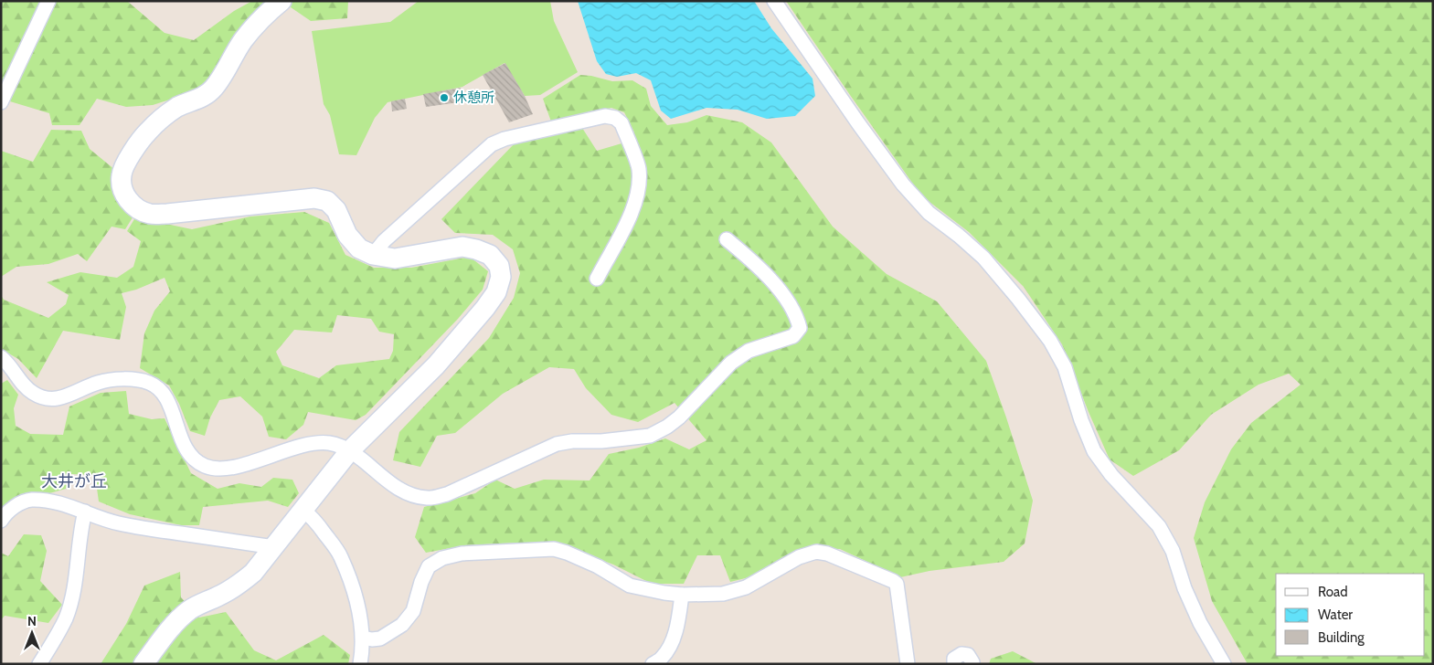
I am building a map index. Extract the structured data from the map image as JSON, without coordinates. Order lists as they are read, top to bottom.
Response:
{
  "districts": ["大井が丘"],
  "places": ["休憩所"],
  "legend": ["Road", "Water", "Building"],
  "north": "top"
}
